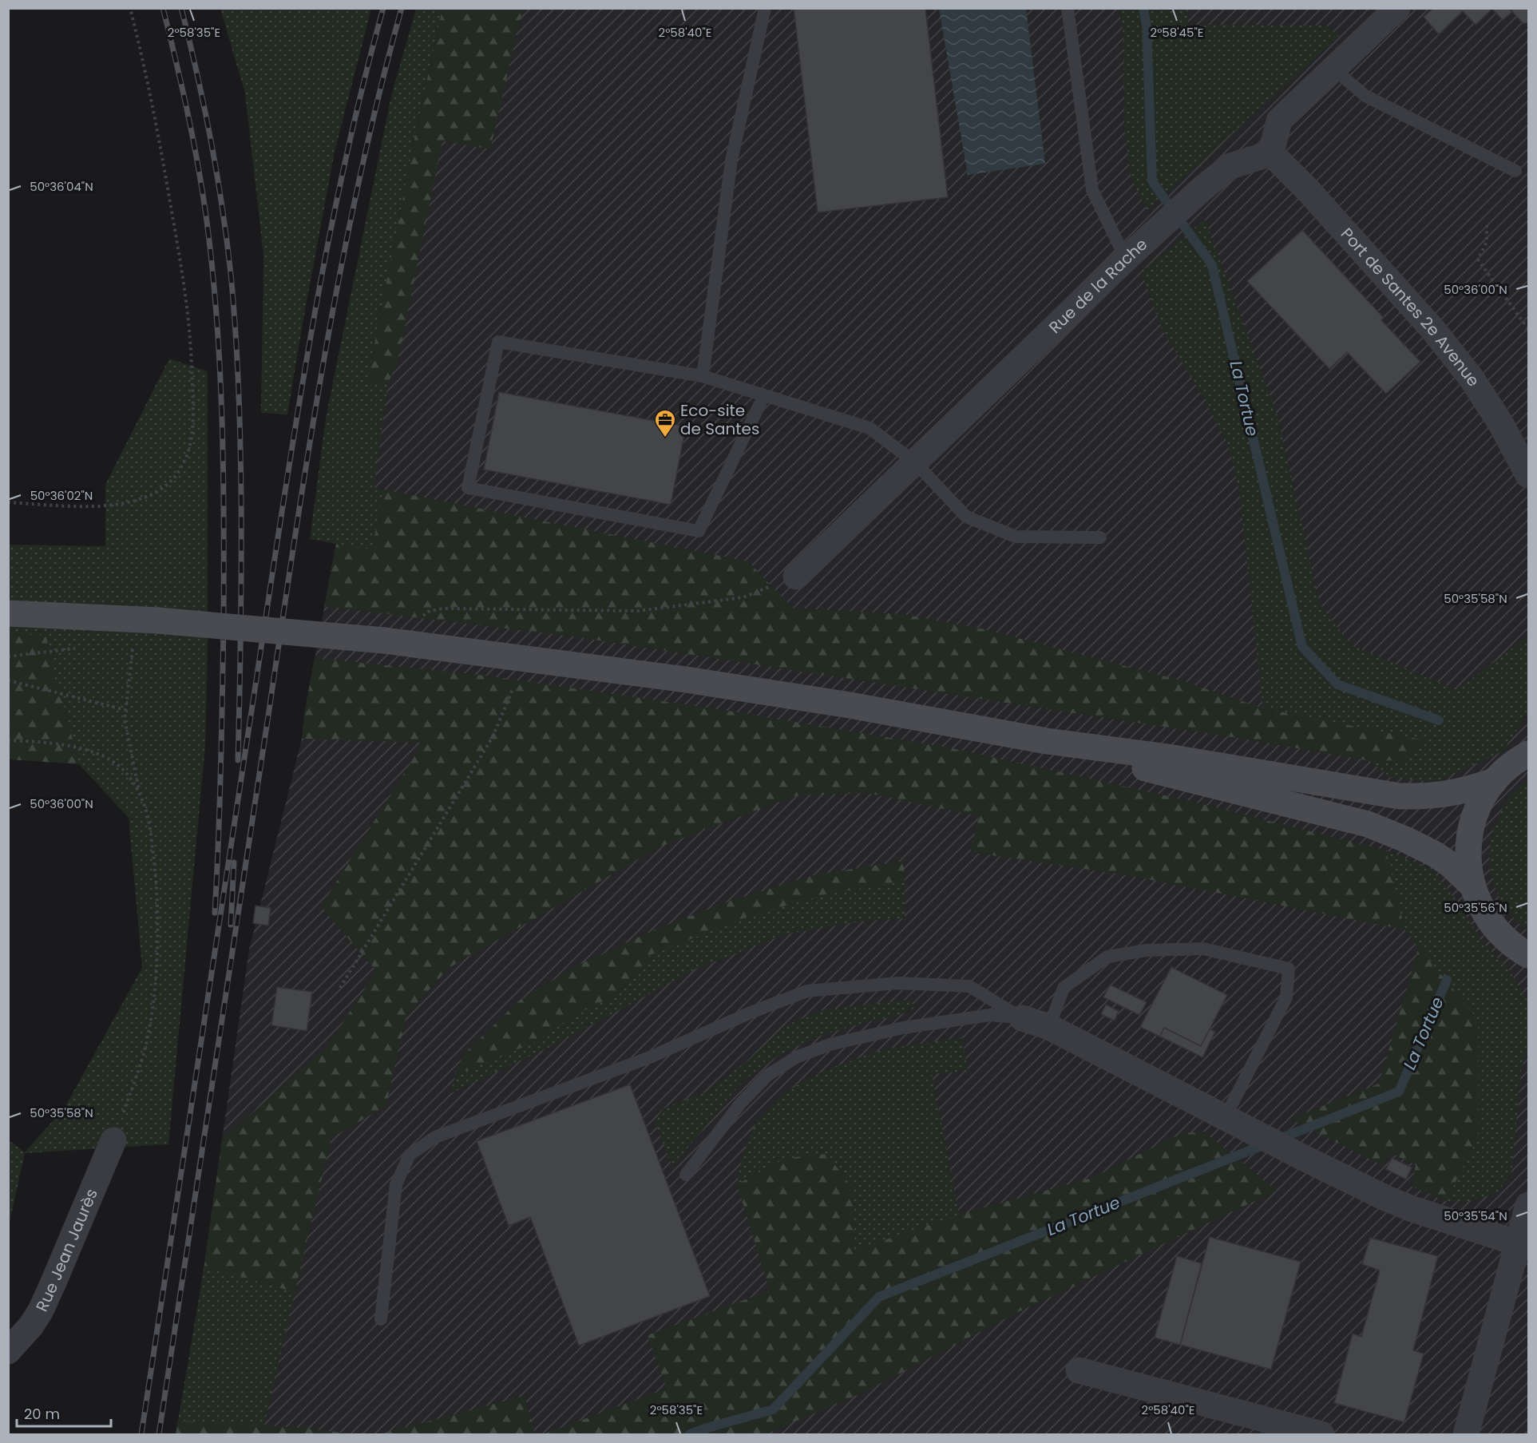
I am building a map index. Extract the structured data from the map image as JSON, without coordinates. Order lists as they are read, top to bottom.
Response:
{
  "streets": {
    "street": ["Rue de la Rache", "Port de Santes 2e Avenue", "Rue Jean Jaurès"]
  },
  "crossings": [
    ["Rue de la Rache", "Port de Santes 2e Avenue"]
  ],
  "water": ["La Tortue"],
  "places": {
    "office": ["Eco-site de Santes"]
  },
  "scale_bar": "20 m",
  "coordinates": [
    "2°58'35\"E",
    "2°58'40\"E",
    "2°58'45\"E",
    "50°36'04\"N",
    "50°36'00\"N",
    "50°36'02\"N",
    "50°35'58\"N",
    "50°35'56\"N",
    "50°35'54\"N"
  ]
}
